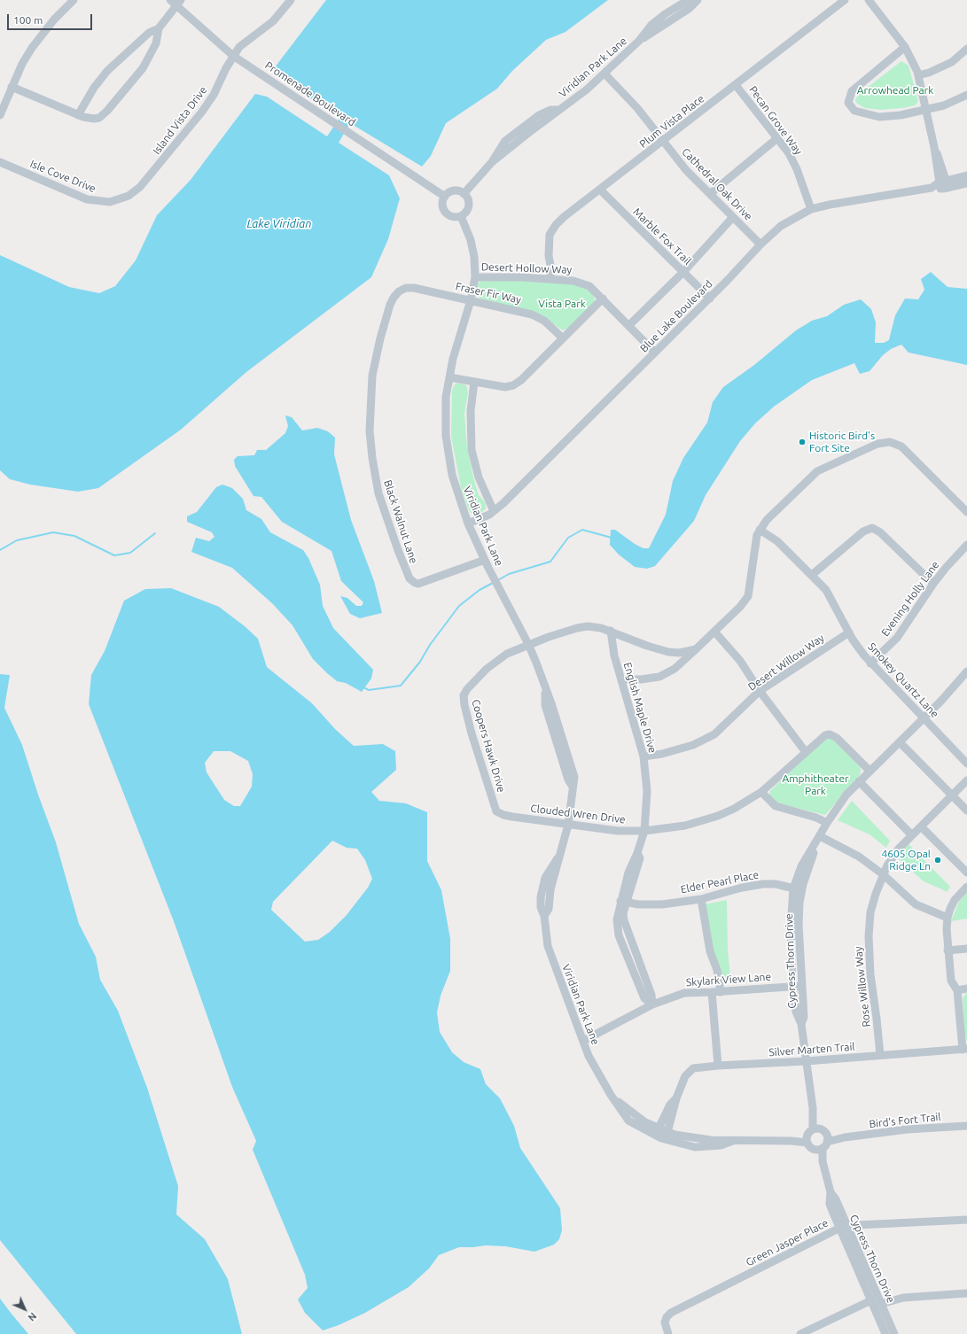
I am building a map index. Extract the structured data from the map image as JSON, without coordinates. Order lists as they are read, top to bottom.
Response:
{
  "streets": {
    "street": [
      "Viridian Park Lane",
      "Promenade Boulevard",
      "Island Vista Drive",
      "Pecan Grove Way",
      "Plum Vista Place",
      "Isle Cove Drive",
      "Cathedral Oak Drive",
      "Marble Fox Trail",
      "Desert Hollow Way",
      "Fraser Fir Way",
      "Blue Lake Boulevard",
      "Black Walnut Lane",
      "Evening Holly Lane",
      "Desert Willow Way",
      "Smokey Quartz Lane",
      "English Maple Drive",
      "Coopers Hawk Drive",
      "Clouded Wren Drive",
      "Elder Pearl Place",
      "Cypress Thorn Drive",
      "Skylark View Lane",
      "Rose Willow Way",
      "Silver Marten Trail",
      "Bird's Fort Trail",
      "Green Jasper Place"
    ]
  },
  "crossings": [
    ["Viridian Park Lane", "Promenade Boulevard"],
    ["Viridian Park Lane", "Cathedral Oak Drive"],
    ["Viridian Park Lane", "Desert Hollow Way"],
    ["Viridian Park Lane", "Fraser Fir Way"],
    ["Viridian Park Lane", "Blue Lake Boulevard"],
    ["Viridian Park Lane", "Black Walnut Lane"],
    ["Viridian Park Lane", "Coopers Hawk Drive"],
    ["Viridian Park Lane", "Clouded Wren Drive"],
    ["Viridian Park Lane", "Skylark View Lane"],
    ["Viridian Park Lane", "Silver Marten Trail"],
    ["Promenade Boulevard", "Island Vista Drive"],
    ["Island Vista Drive", "Isle Cove Drive"],
    ["Pecan Grove Way", "Plum Vista Place"],
    ["Pecan Grove Way", "Blue Lake Boulevard"],
    ["Plum Vista Place", "Cathedral Oak Drive"],
    ["Plum Vista Place", "Marble Fox Trail"],
    ["Plum Vista Place", "Desert Hollow Way"],
    ["Cathedral Oak Drive", "Blue Lake Boulevard"],
    ["Marble Fox Trail", "Blue Lake Boulevard"],
    ["Desert Hollow Way", "Blue Lake Boulevard"],
    ["Fraser Fir Way", "Black Walnut Lane"],
    ["Evening Holly Lane", "Smokey Quartz Lane"],
    ["Desert Willow Way", "Smokey Quartz Lane"],
    ["Desert Willow Way", "English Maple Drive"],
    ["Smokey Quartz Lane", "Cypress Thorn Drive"],
    ["English Maple Drive", "Coopers Hawk Drive"],
    ["English Maple Drive", "Clouded Wren Drive"],
    ["English Maple Drive", "Elder Pearl Place"],
    ["English Maple Drive", "Skylark View Lane"],
    ["Coopers Hawk Drive", "Clouded Wren Drive"],
    ["Clouded Wren Drive", "Cypress Thorn Drive"],
    ["Elder Pearl Place", "Cypress Thorn Drive"],
    ["Cypress Thorn Drive", "Skylark View Lane"],
    ["Cypress Thorn Drive", "Silver Marten Trail"],
    ["Cypress Thorn Drive", "Bird's Fort Trail"],
    ["Cypress Thorn Drive", "Green Jasper Place"],
    ["Rose Willow Way", "Silver Marten Trail"]
  ],
  "water": ["Lake Viridian"],
  "parks": ["Arrowhead Park", "Vista Park", "Amphitheater Park"],
  "places": ["Historic Bird's Fort Site", "4605 Opal Ridge Ln"],
  "scale_bar": "100 m",
  "north": "bottom right"
}
